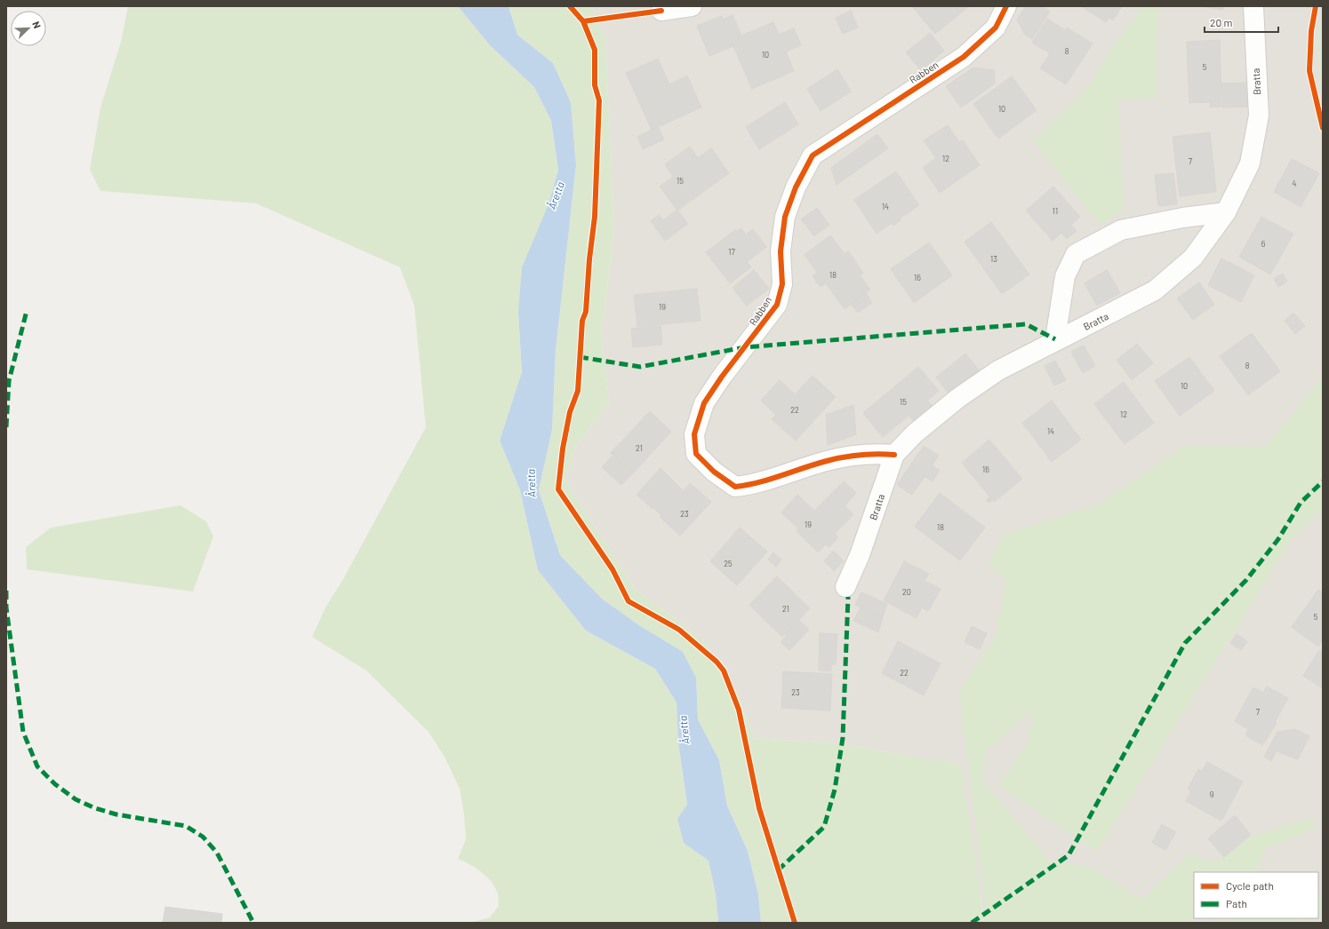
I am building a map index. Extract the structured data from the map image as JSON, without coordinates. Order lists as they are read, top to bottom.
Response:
{
  "streets": {
    "street": ["Rabben", "Bratta"]
  },
  "crossings": [
    ["Rabben", "Bratta"]
  ],
  "water": ["Åretta"],
  "house_numbers": [
    "8",
    "10",
    "5",
    "10",
    "12",
    "7",
    "15",
    "4",
    "14",
    "11",
    "6",
    "17",
    "13",
    "18",
    "16",
    "19",
    "8",
    "10",
    "15",
    "22",
    "12",
    "14",
    "21",
    "16",
    "23",
    "19",
    "18",
    "25",
    "20",
    "21",
    "5",
    "22",
    "23",
    "7",
    "9"
  ],
  "legend": ["Cycle path", "Path"],
  "scale_bar": "20 m",
  "north": "top right"
}
